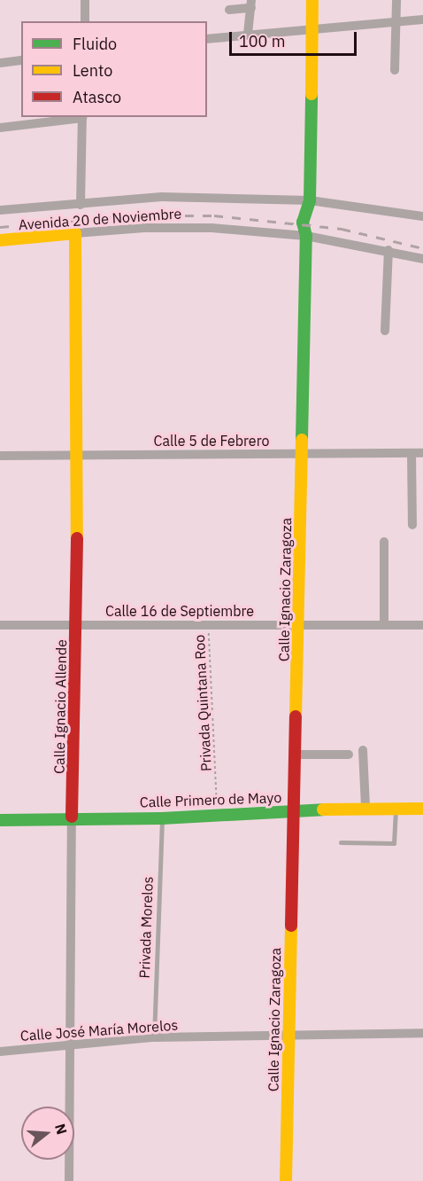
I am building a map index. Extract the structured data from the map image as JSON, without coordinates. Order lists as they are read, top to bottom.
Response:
{
  "streets": {
    "street": [
      "Avenida 20 de Noviembre",
      "Calle 5 de Febrero",
      "Calle Ignacio Zaragoza",
      "Calle 16 de Septiembre",
      "Calle Ignacio Allende",
      "Calle Primero de Mayo",
      "Calle José María Morelos"
    ],
    "lane": ["Privada Morelos"],
    "path": ["Privada Quintana Roo"]
  },
  "crossings": [
    ["Avenida 20 de Noviembre", "Calle Ignacio Zaragoza"],
    ["Avenida 20 de Noviembre", "Calle Ignacio Allende"],
    ["Calle 5 de Febrero", "Calle Ignacio Zaragoza"],
    ["Calle 5 de Febrero", "Calle Ignacio Allende"],
    ["Calle Ignacio Zaragoza", "Calle 16 de Septiembre"],
    ["Calle Ignacio Zaragoza", "Calle Primero de Mayo"],
    ["Calle Ignacio Zaragoza", "Calle José María Morelos"],
    ["Calle 16 de Septiembre", "Privada Quintana Roo"],
    ["Calle 16 de Septiembre", "Calle Ignacio Allende"],
    ["Privada Quintana Roo", "Calle Primero de Mayo"],
    ["Calle Ignacio Allende", "Calle Primero de Mayo"],
    ["Calle Ignacio Allende", "Calle José María Morelos"],
    ["Calle Primero de Mayo", "Privada Morelos"],
    ["Privada Morelos", "Calle José María Morelos"]
  ],
  "legend": ["Fluido", "Lento", "Atasco"],
  "scale_bar": "100 m",
  "north": "right"
}
